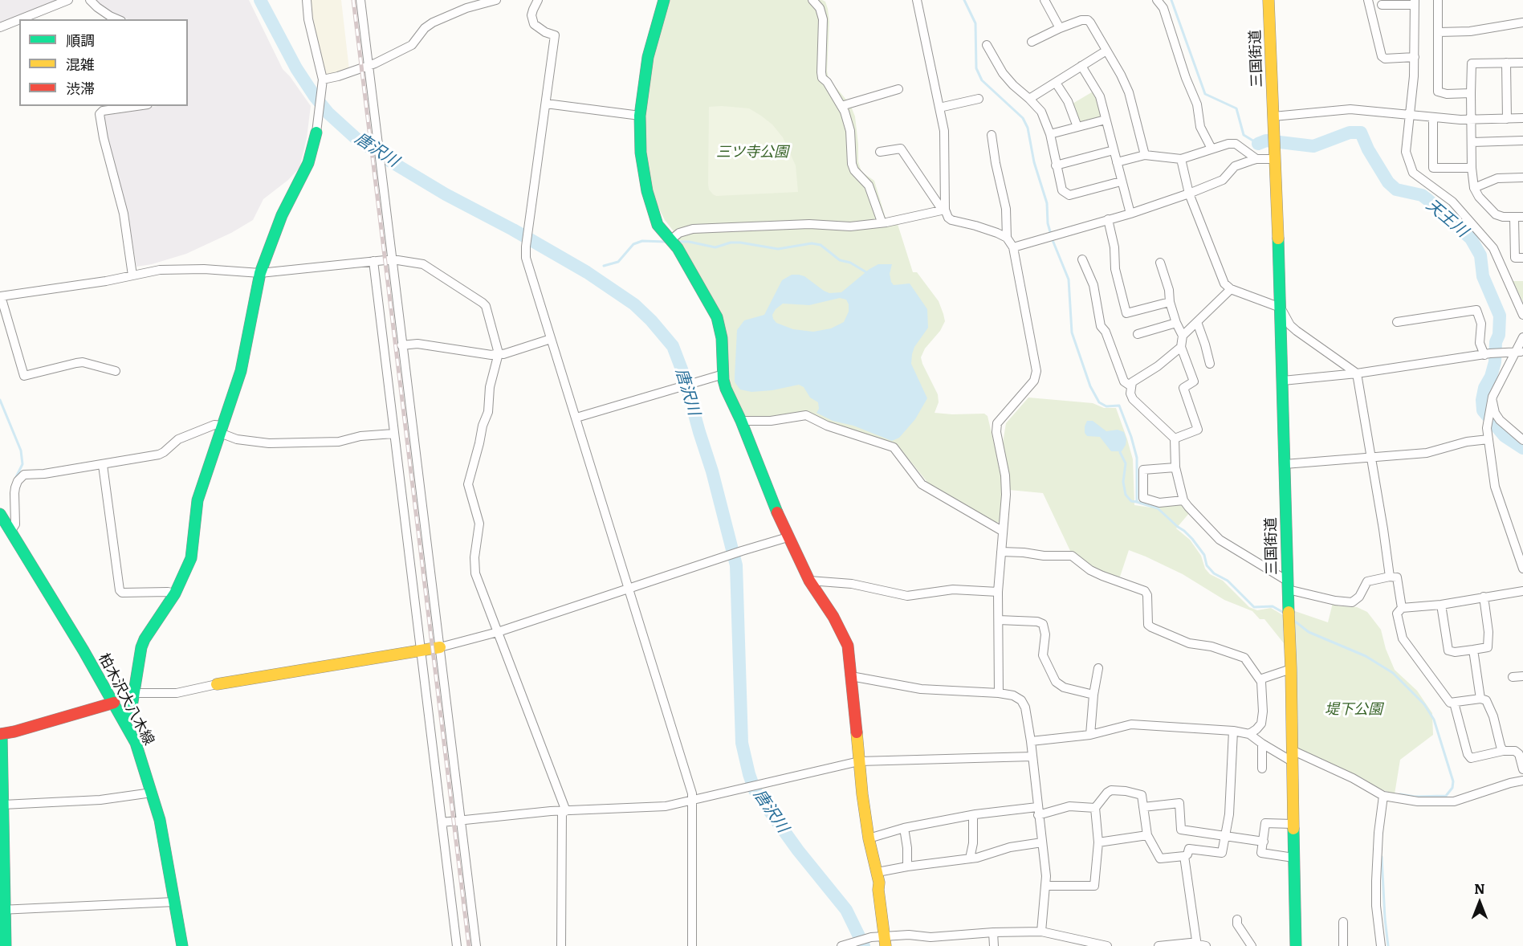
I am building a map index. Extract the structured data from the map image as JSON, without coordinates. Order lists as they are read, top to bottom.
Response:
{
  "streets": {
    "street": ["三国街道", "柏木沢大八木線"]
  },
  "water": ["唐沢川", "天王川"],
  "parks": ["三ツ寺公園", "堤下公園"],
  "legend": ["順調", "混雑", "渋滞"],
  "north": "top"
}
